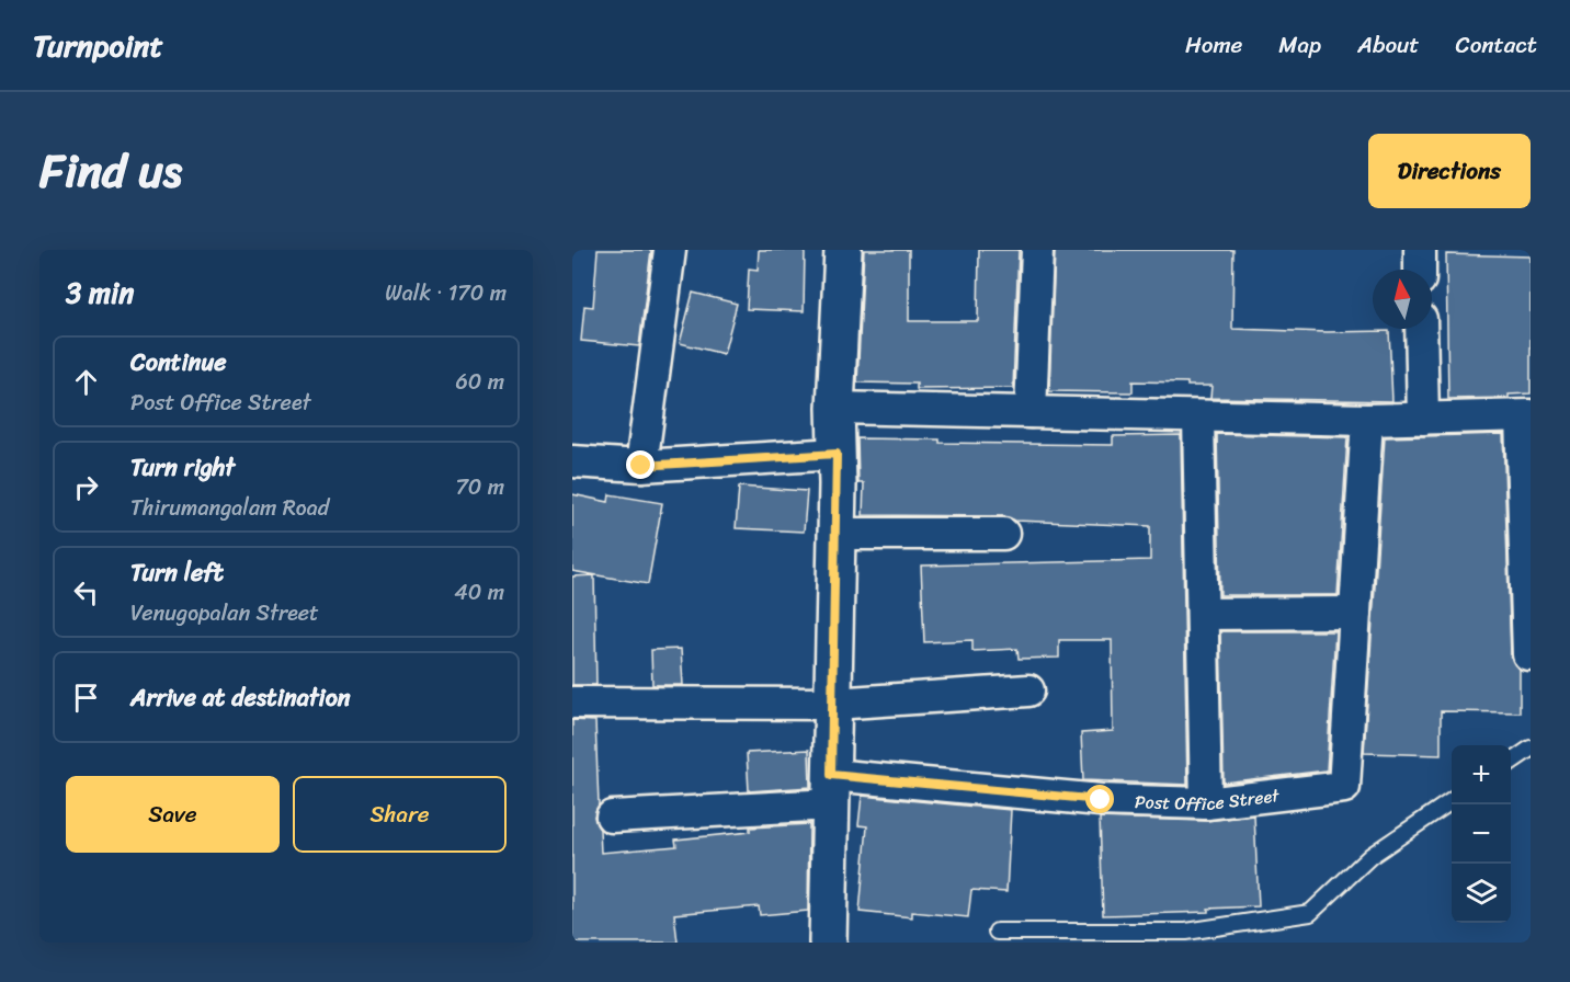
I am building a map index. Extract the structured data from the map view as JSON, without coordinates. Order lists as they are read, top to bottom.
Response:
{
  "streets": {
    "street": ["Post Office Street"]
  },
  "north": "top",
  "page": {
    "header": "Turnpoint",
    "nav": [
      "Home",
      "Map",
      "About",
      "Contact"
    ],
    "title": "Find us",
    "buttons": [
      "Directions",
      ["Save", "Share"]
    ],
    "heading": ["3 min", "Walk · 170 m"],
    "list": [
      ["Continue", "Post Office Street", "60 m"],
      ["Turn right", "Thirumangalam Road", "70 m"],
      ["Turn left", "Venugopalan Street", "40 m"],
      "Arrive at destination"
    ],
    "map_buttons": ["+", "−"]
  }
}
